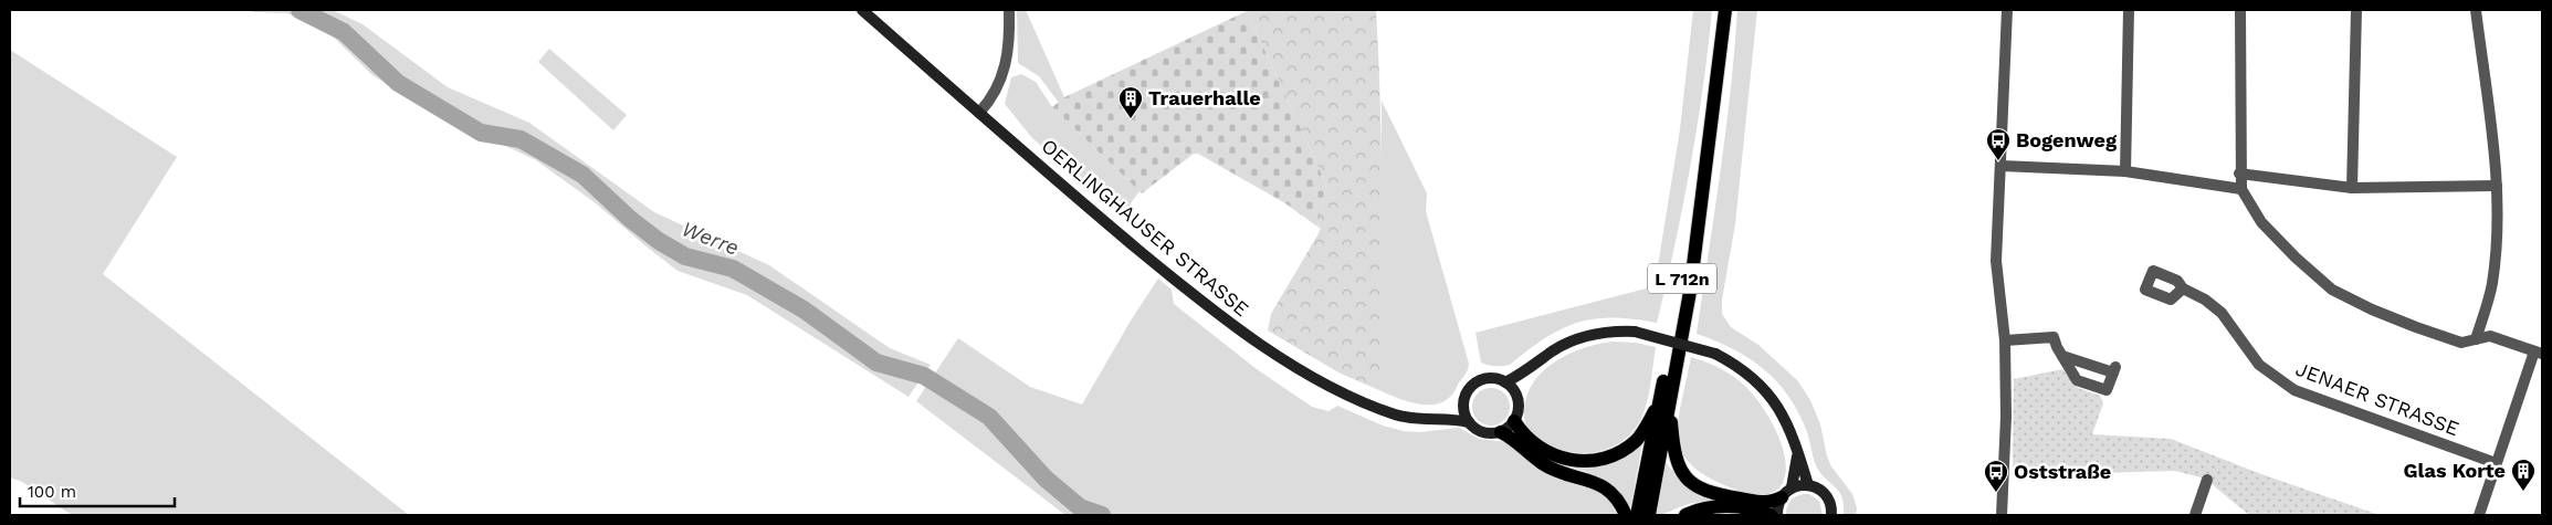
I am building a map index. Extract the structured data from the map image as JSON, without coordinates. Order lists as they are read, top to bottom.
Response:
{
  "streets": {
    "main road": ["OERLINGHAUSER STRASSE", "L 712n"],
    "street": ["JENAER STRASSE"]
  },
  "crossings": [
    ["OERLINGHAUSER STRASSE", "L 712n"]
  ],
  "water": ["Werre"],
  "places": {
    "building": ["Trauerhalle", "Glas Korte"],
    "bus stop": ["Bogenweg", "Oststraße"]
  },
  "scale_bar": "100 m"
}
